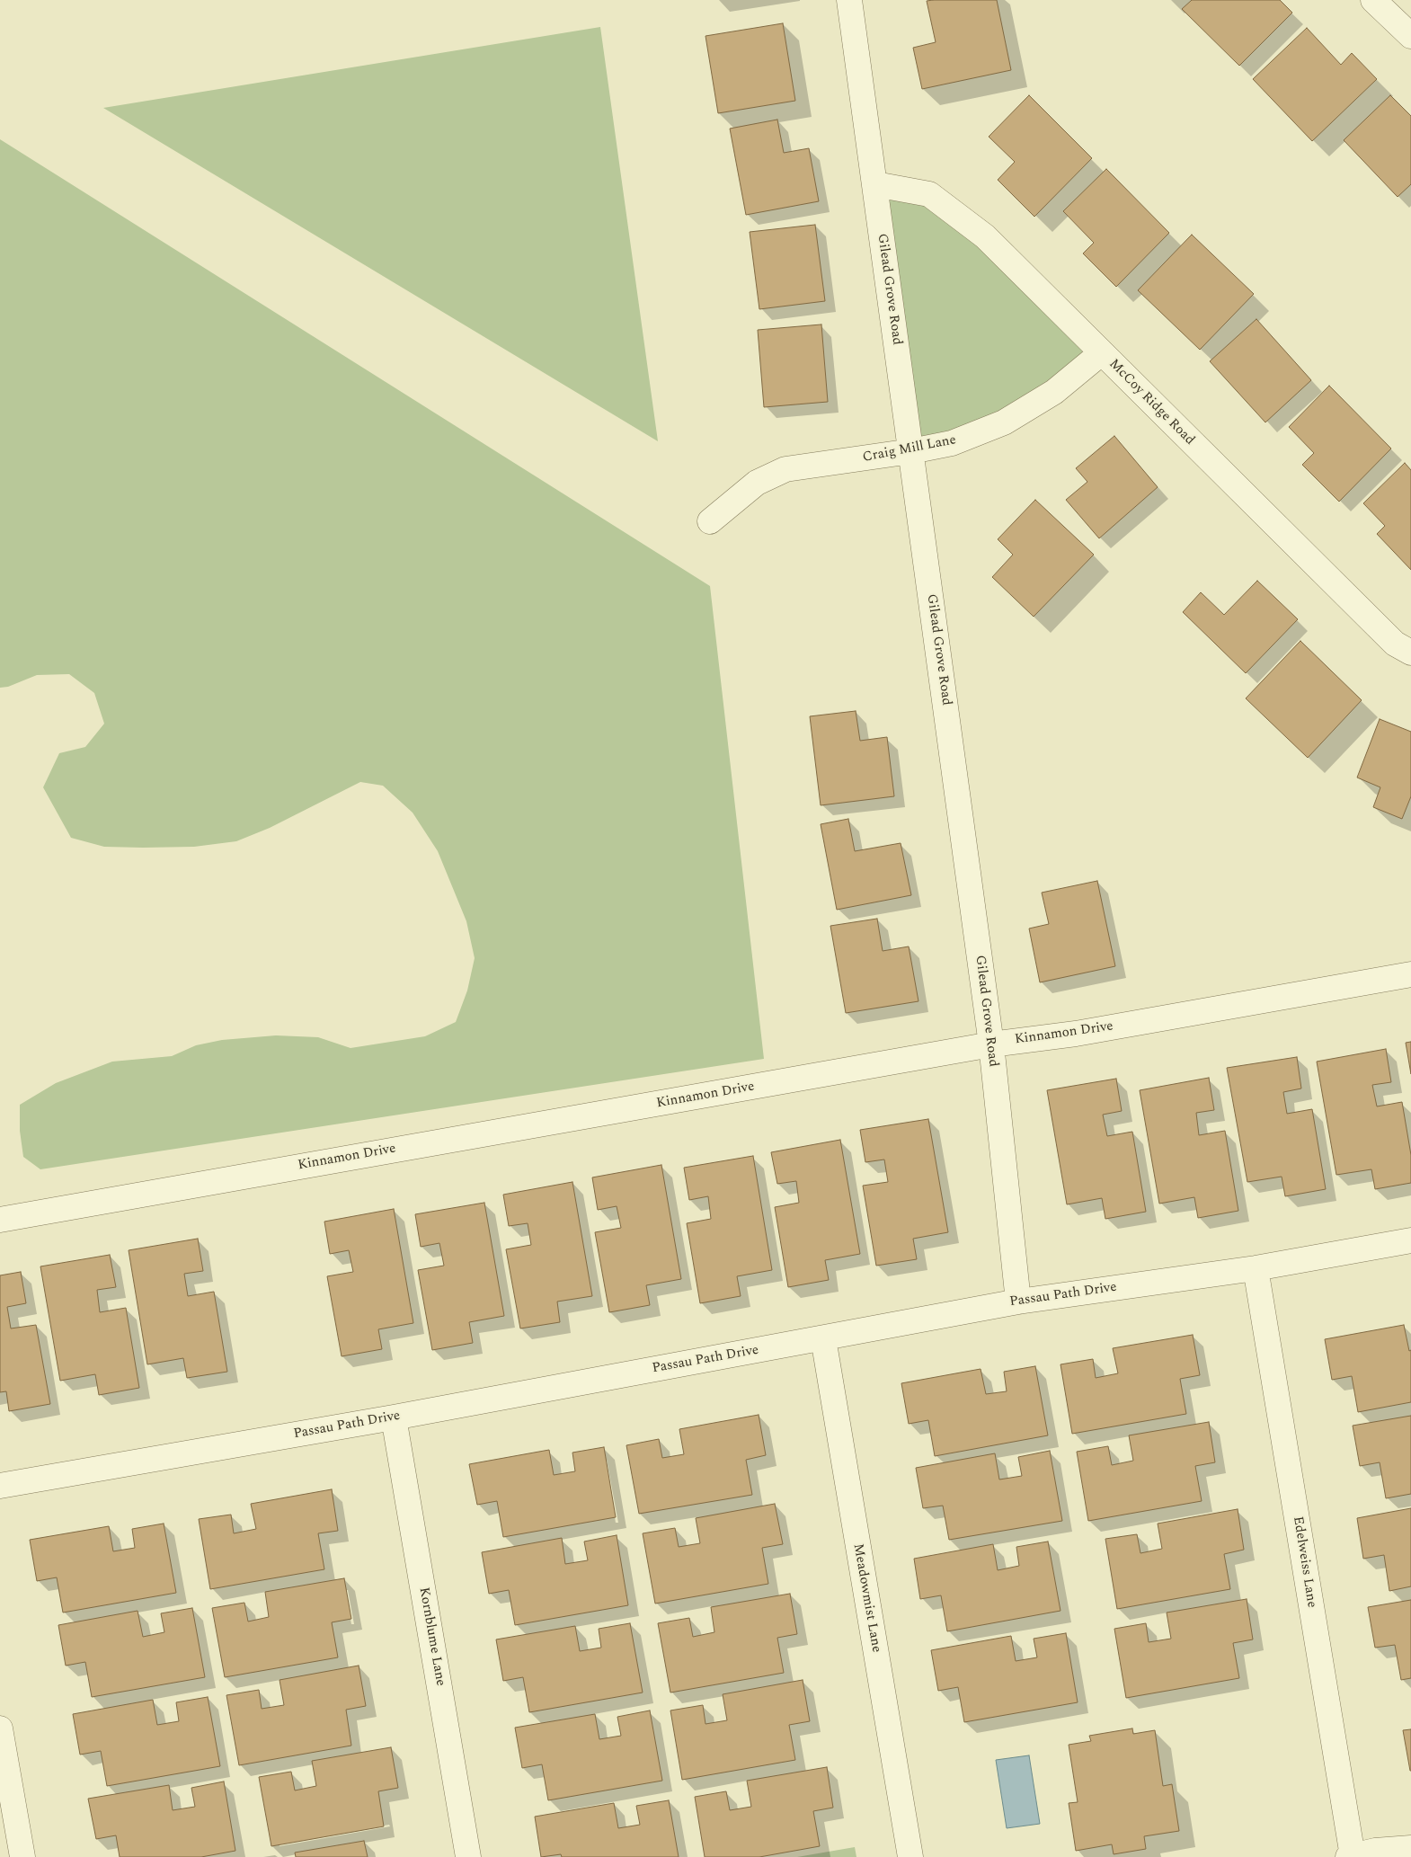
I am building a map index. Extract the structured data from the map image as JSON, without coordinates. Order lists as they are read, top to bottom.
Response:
{
  "streets": {
    "street": [
      "Gilead Grove Road",
      "McCoy Ridge Road",
      "Craig Mill Lane",
      "Kinnamon Drive",
      "Passau Path Drive",
      "Edelweiss Lane",
      "Meadowmist Lane",
      "Kornblume Lane"
    ]
  },
  "crossings": [
    ["Gilead Grove Road", "McCoy Ridge Road"],
    ["Gilead Grove Road", "Craig Mill Lane"],
    ["Gilead Grove Road", "Kinnamon Drive"],
    ["Gilead Grove Road", "Passau Path Drive"],
    ["McCoy Ridge Road", "Craig Mill Lane"],
    ["Passau Path Drive", "Edelweiss Lane"],
    ["Passau Path Drive", "Meadowmist Lane"],
    ["Passau Path Drive", "Kornblume Lane"]
  ]
}
